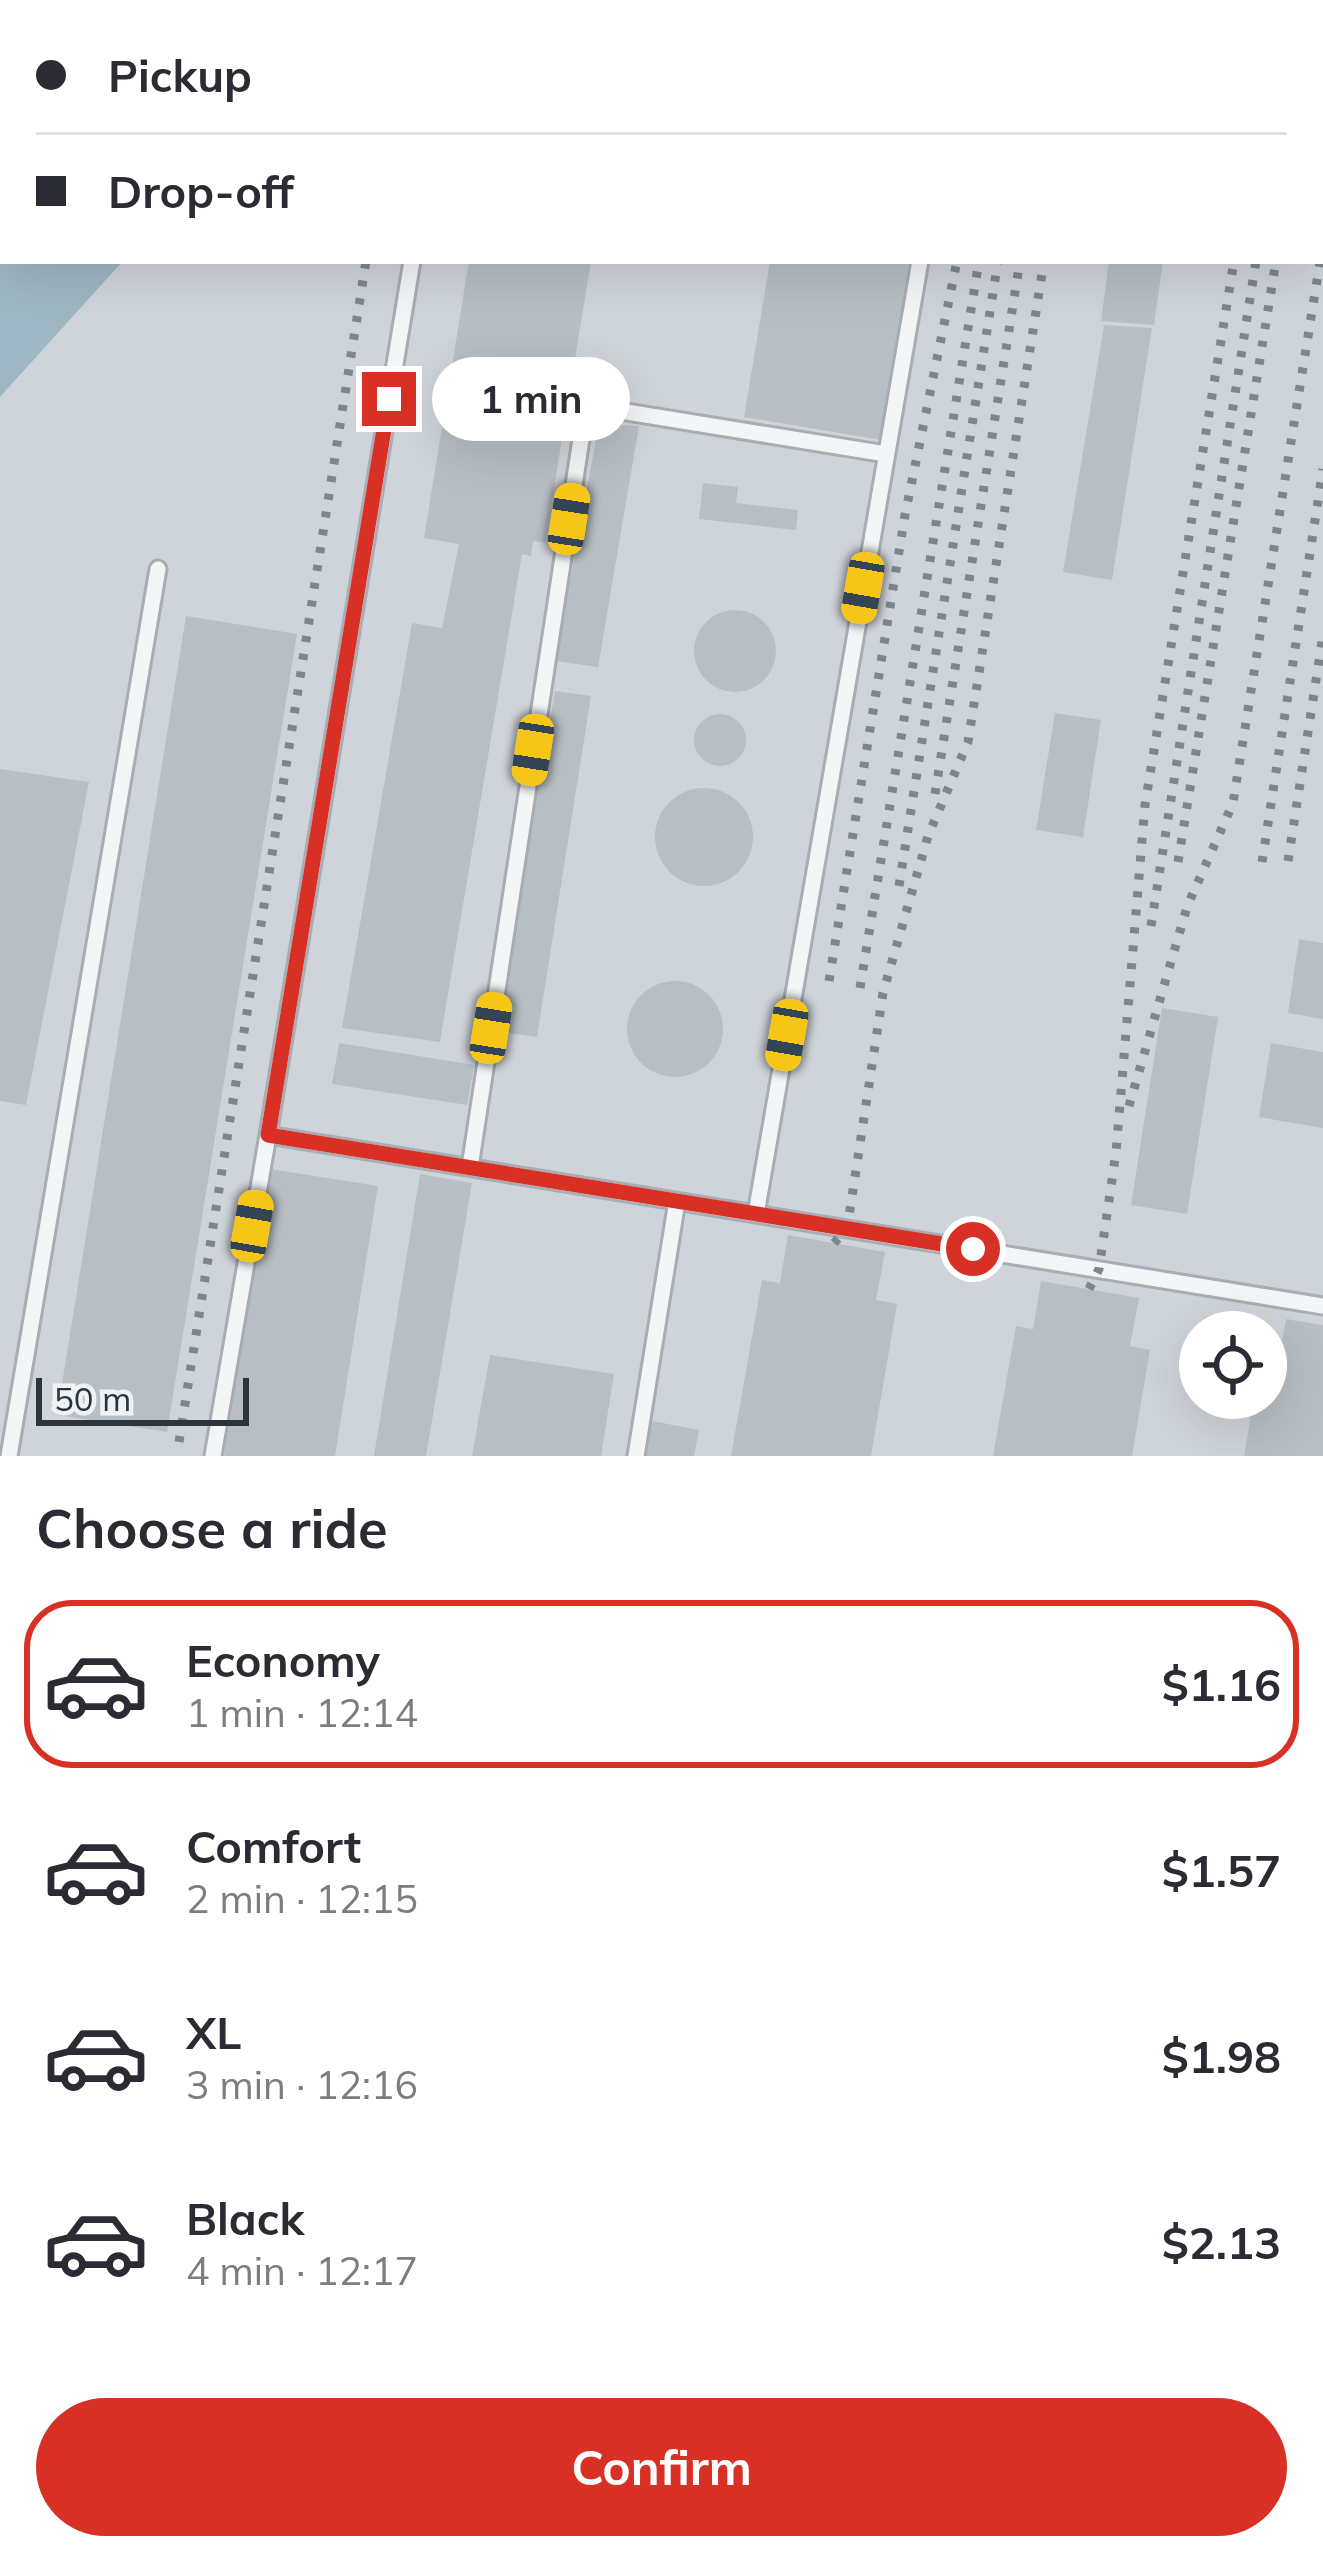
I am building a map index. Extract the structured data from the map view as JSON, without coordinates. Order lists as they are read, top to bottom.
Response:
{
  "scale_bar": "50 m",
  "page": {
    "banner": ["Pickup", "Drop-off"],
    "bubble": "1 min",
    "scale": "50 m",
    "heading": "Choose a ride",
    "list": [
      {
        "name": "Economy",
        "note": "1 min · 12:14",
        "value": "$1.16"
      },
      {
        "name": "Comfort",
        "note": "2 min · 12:15",
        "value": "$1.57"
      },
      {
        "name": "XL",
        "note": "3 min · 12:16",
        "value": "$1.98"
      },
      {
        "name": "Black",
        "note": "4 min · 12:17",
        "value": "$2.13"
      }
    ],
    "buttons": "Confirm"
  }
}
